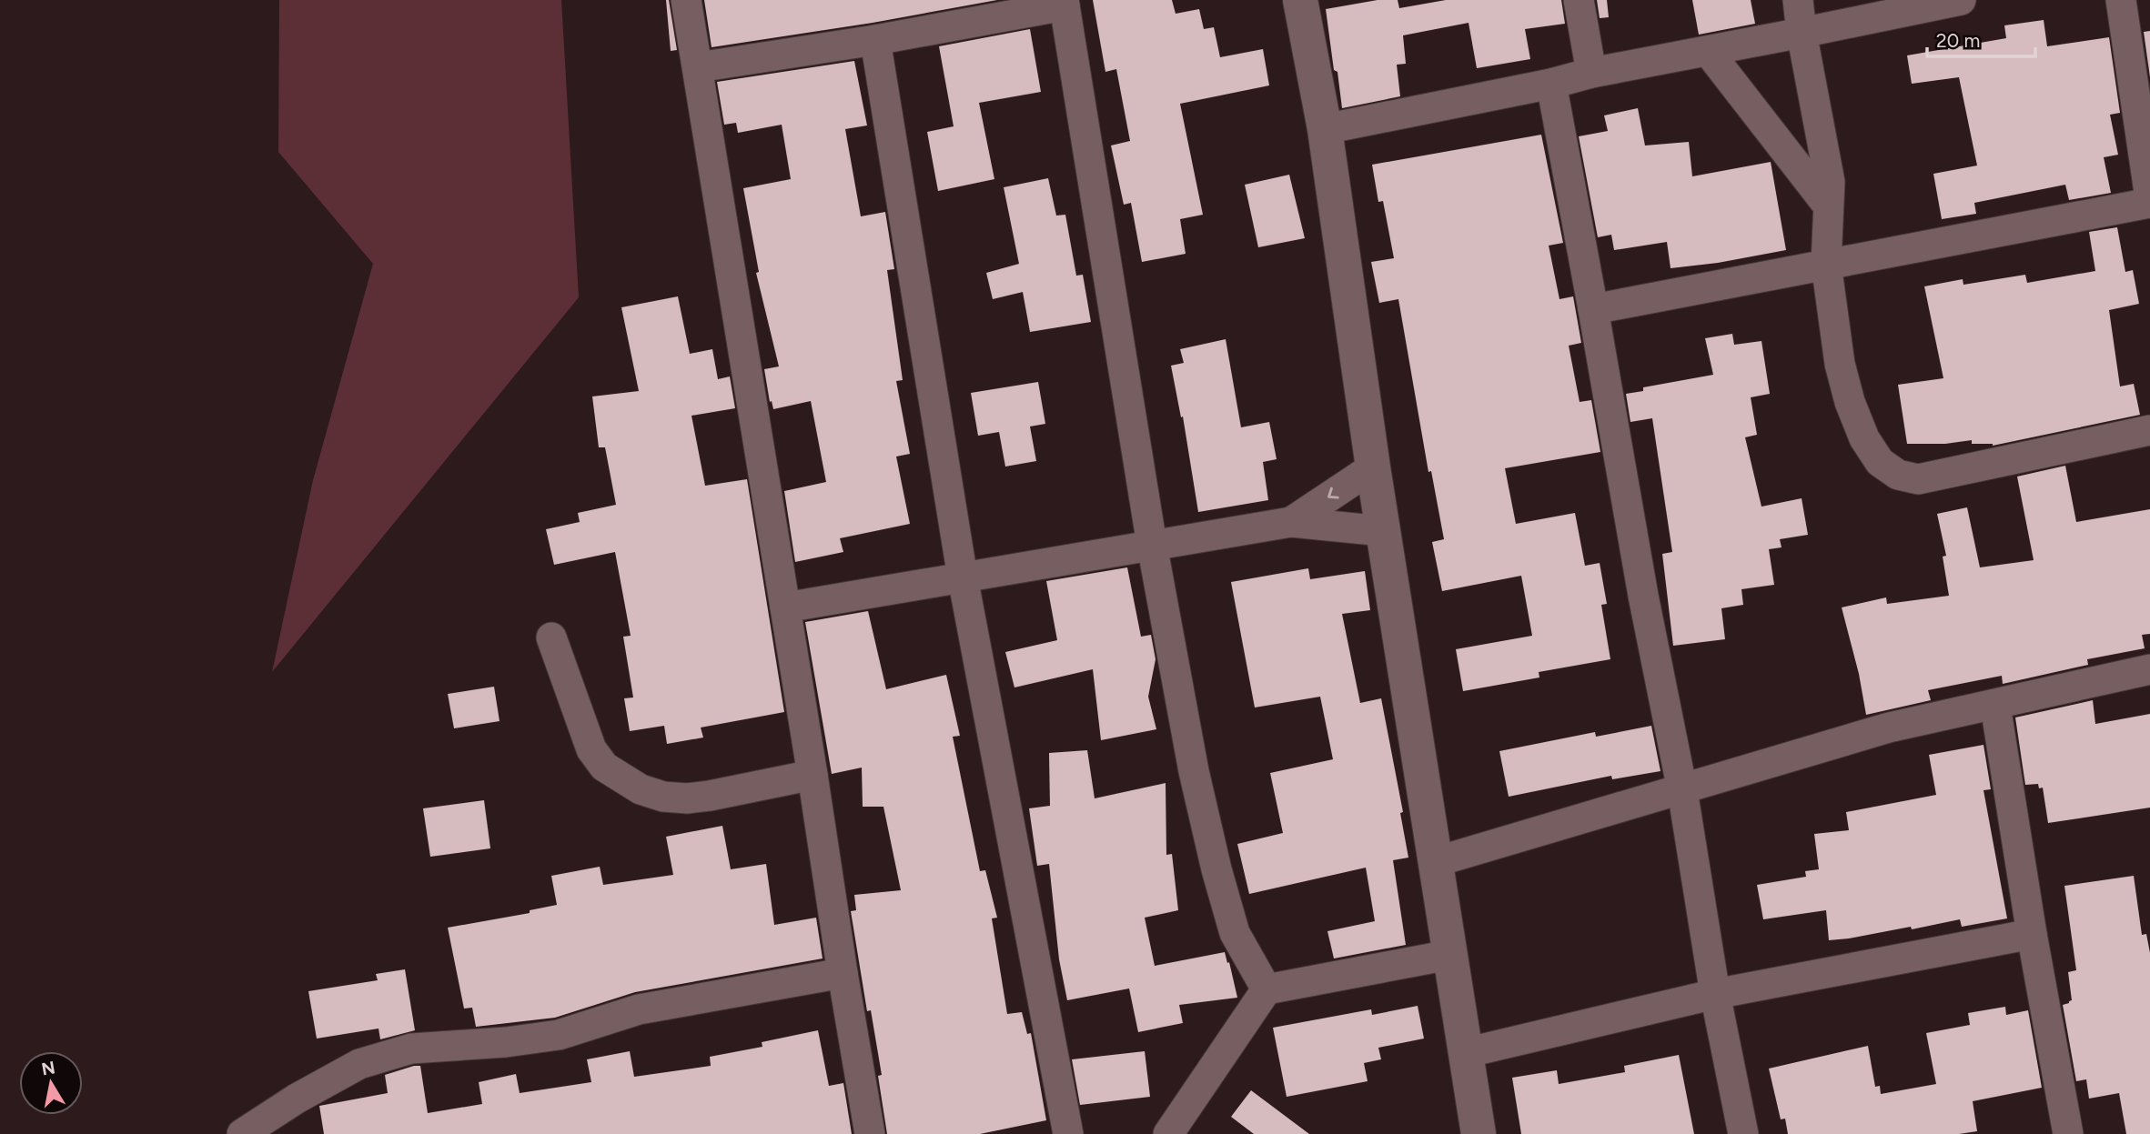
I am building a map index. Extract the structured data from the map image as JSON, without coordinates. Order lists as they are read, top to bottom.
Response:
{
  "scale_bar": "20 m",
  "north": "top"
}
